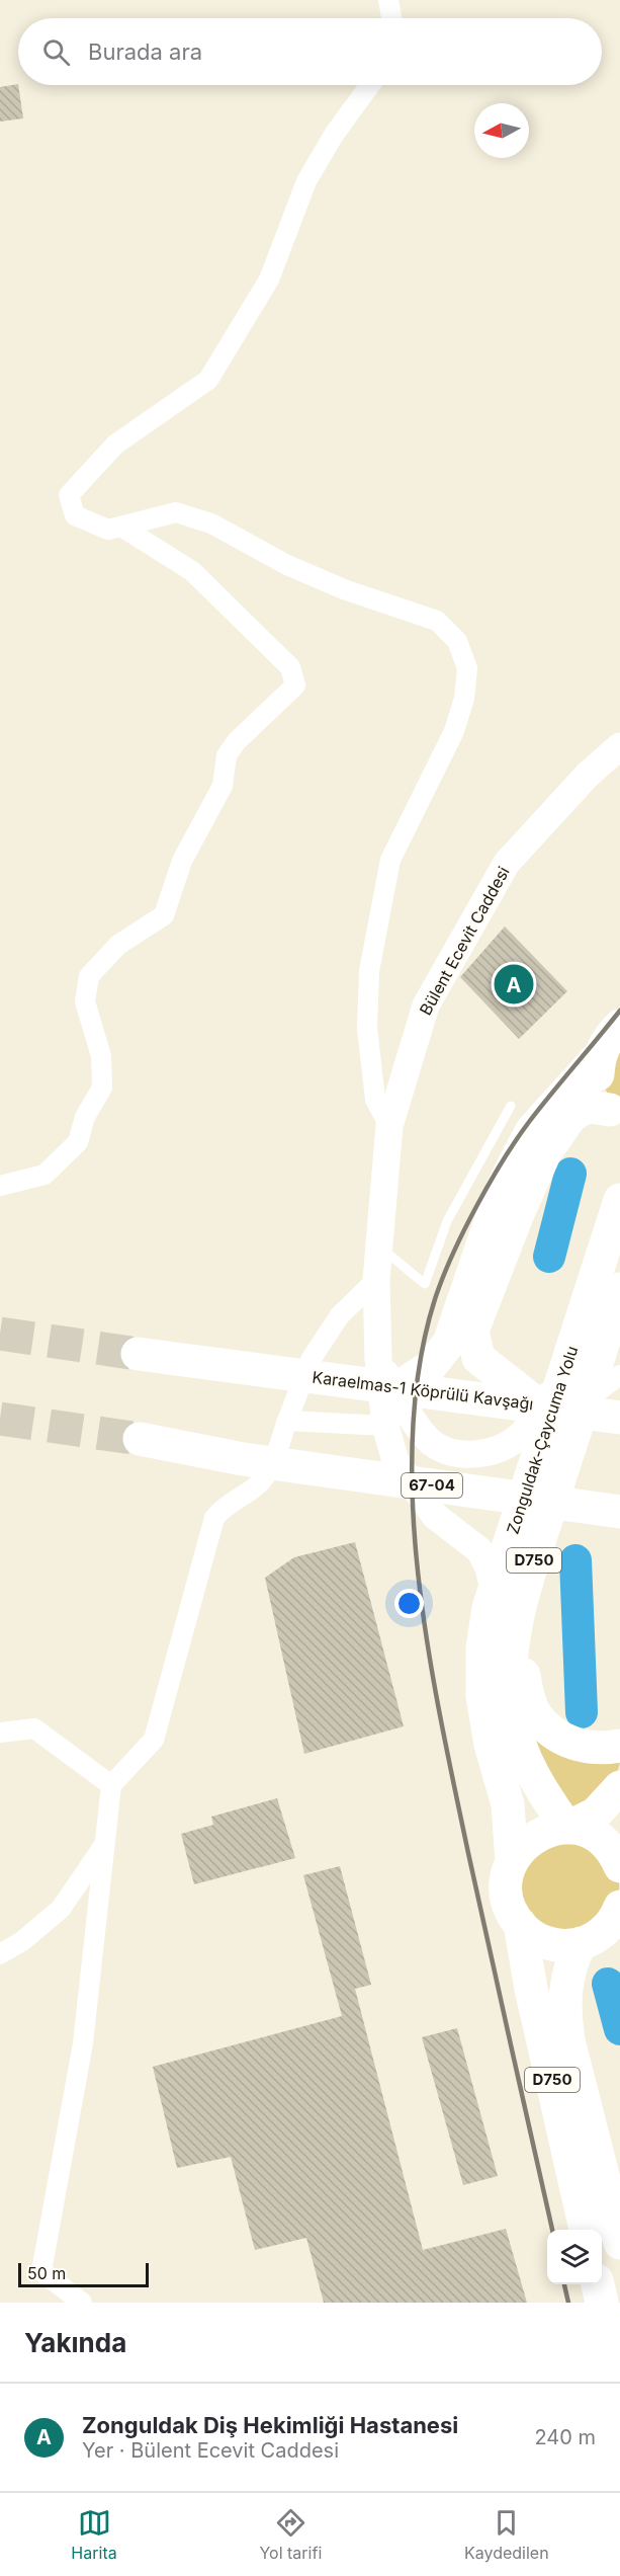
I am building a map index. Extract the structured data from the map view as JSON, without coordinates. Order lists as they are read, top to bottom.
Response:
{
  "streets": {
    "highway": [
      "Karaelmas-1 Köprülü Kavşağı",
      "Zonguldak-Çaycuma Yolu",
      "67-04",
      "D750"
    ],
    "main road": ["Bülent Ecevit Caddesi"]
  },
  "crossings": [
    ["Bülent Ecevit Caddesi", "Zonguldak-Çaycuma Yolu"],
    ["Zonguldak-Çaycuma Yolu", "D750"]
  ],
  "scale_bar": "50 m",
  "north": "left",
  "page": {
    "search": "Burada ara",
    "pins": "A",
    "scale": "50 m",
    "heading": "Yakında",
    "list": [
      {
        "mark": "A",
        "name": "Zonguldak Diş Hekimliği Hastanesi",
        "note": "Yer · Bülent Ecevit Caddesi",
        "value": "240 m"
      }
    ],
    "nav": ["Harita", "Yol tarifi", "Kaydedilen"]
  }
}
